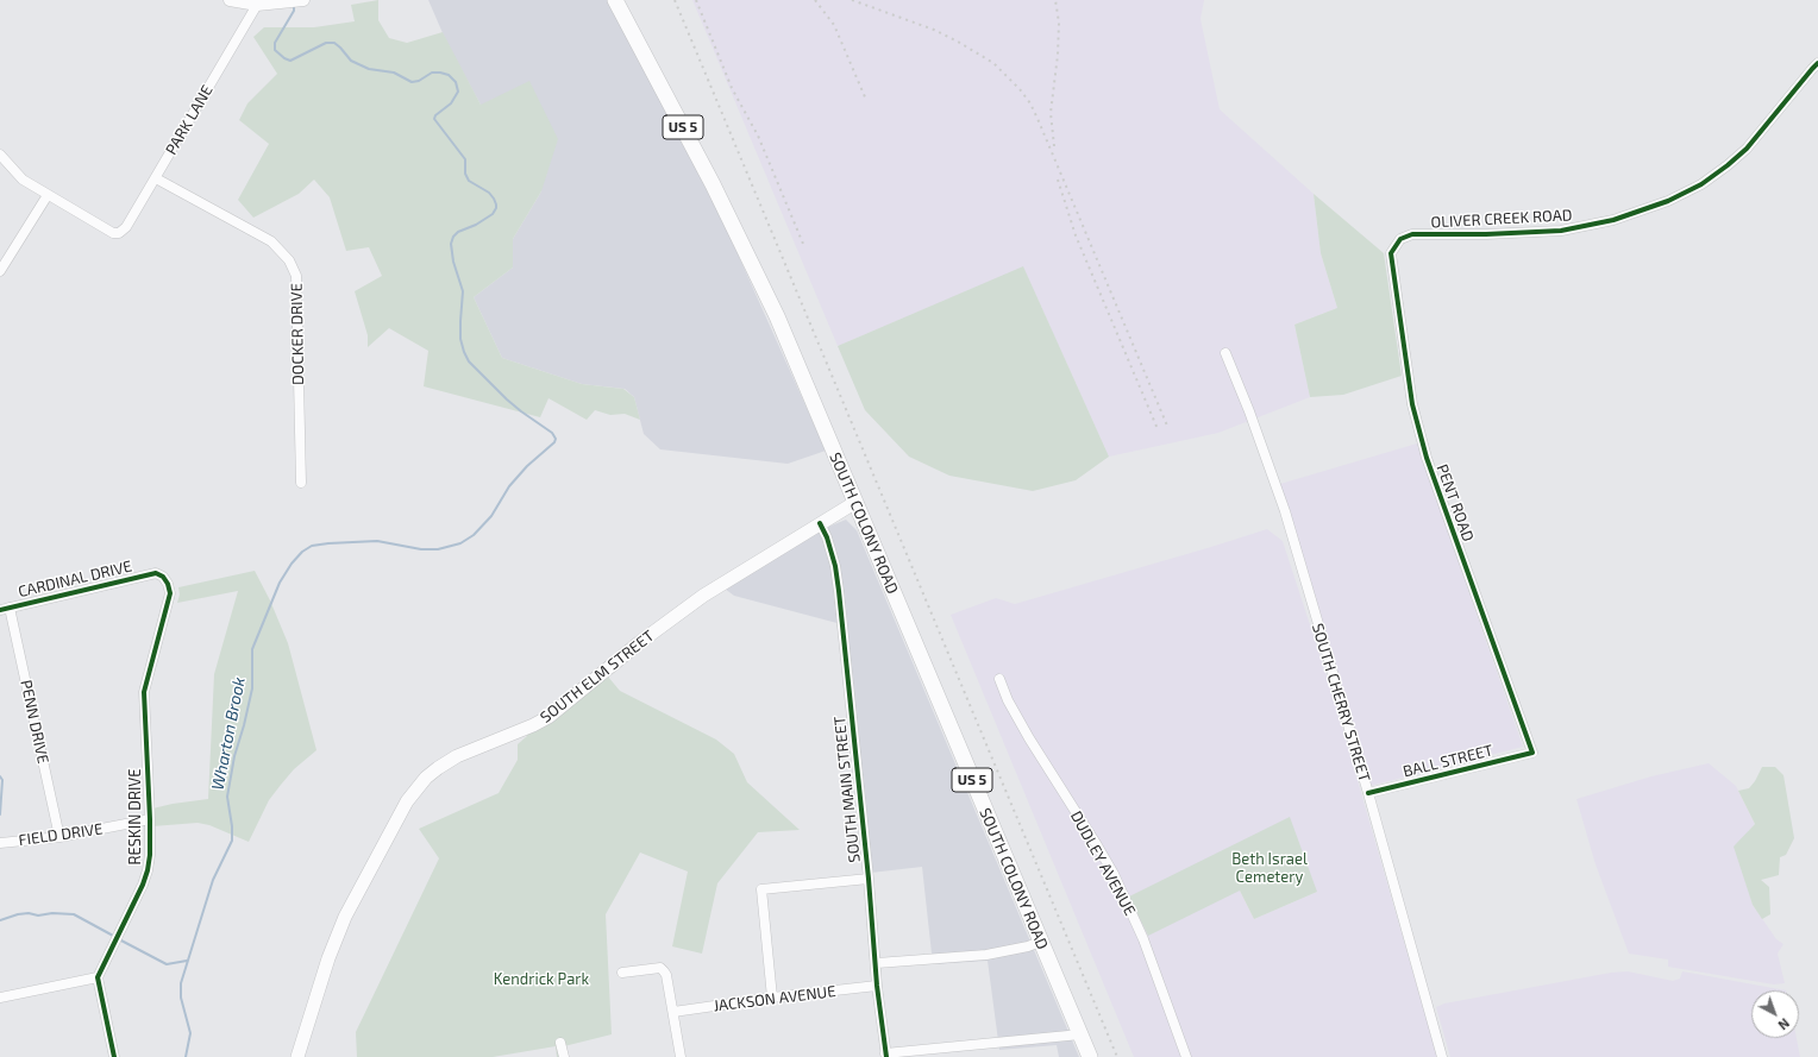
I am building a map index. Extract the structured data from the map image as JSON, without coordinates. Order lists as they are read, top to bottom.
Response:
{
  "streets": {
    "main road": ["US 5", "SOUTH COLONY ROAD", "SOUTH ELM STREET"],
    "street": [
      "PARK LANE",
      "OLIVER CREEK ROAD",
      "DOCKER DRIVE",
      "PENT ROAD",
      "CARDINAL DRIVE",
      "SOUTH CHERRY STREET",
      "PENN DRIVE",
      "BALL STREET",
      "SOUTH MAIN STREET",
      "RESKIN DRIVE",
      "FIELD DRIVE",
      "DUDLEY AVENUE",
      "JACKSON AVENUE"
    ]
  },
  "crossings": [
    ["PARK LANE", "DOCKER DRIVE"],
    ["OLIVER CREEK ROAD", "PENT ROAD"],
    ["PENT ROAD", "BALL STREET"],
    ["SOUTH COLONY ROAD", "SOUTH ELM STREET"],
    ["CARDINAL DRIVE", "PENN DRIVE"],
    ["CARDINAL DRIVE", "RESKIN DRIVE"],
    ["SOUTH ELM STREET", "SOUTH MAIN STREET"],
    ["SOUTH CHERRY STREET", "BALL STREET"],
    ["PENN DRIVE", "FIELD DRIVE"],
    ["SOUTH MAIN STREET", "JACKSON AVENUE"],
    ["RESKIN DRIVE", "FIELD DRIVE"]
  ],
  "water": ["Wharton Brook"],
  "parks": ["Beth Israel Cemetery", "Kendrick Park"],
  "north": "bottom right"
}
